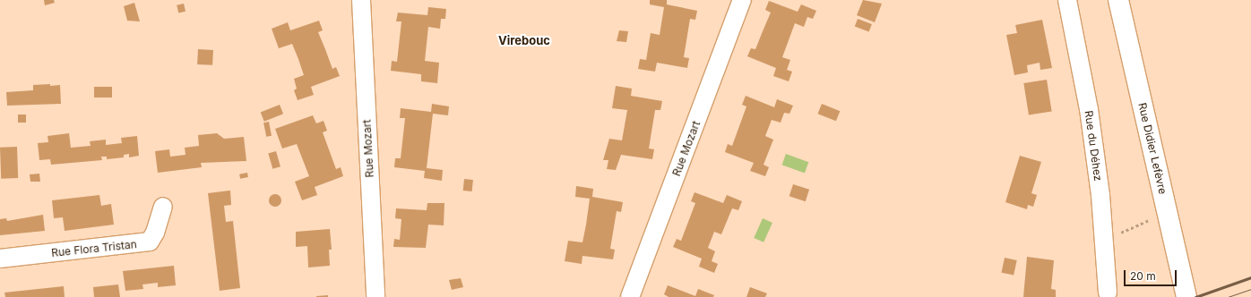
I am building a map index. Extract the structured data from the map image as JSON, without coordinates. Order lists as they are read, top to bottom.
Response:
{
  "streets": {
    "main road": ["Rue Didier Lefèvre"],
    "street": ["Rue du Déhez", "Rue Mozart", "Rue Flora Tristan"]
  },
  "districts": ["Virebouc"],
  "scale_bar": "20 m"
}
